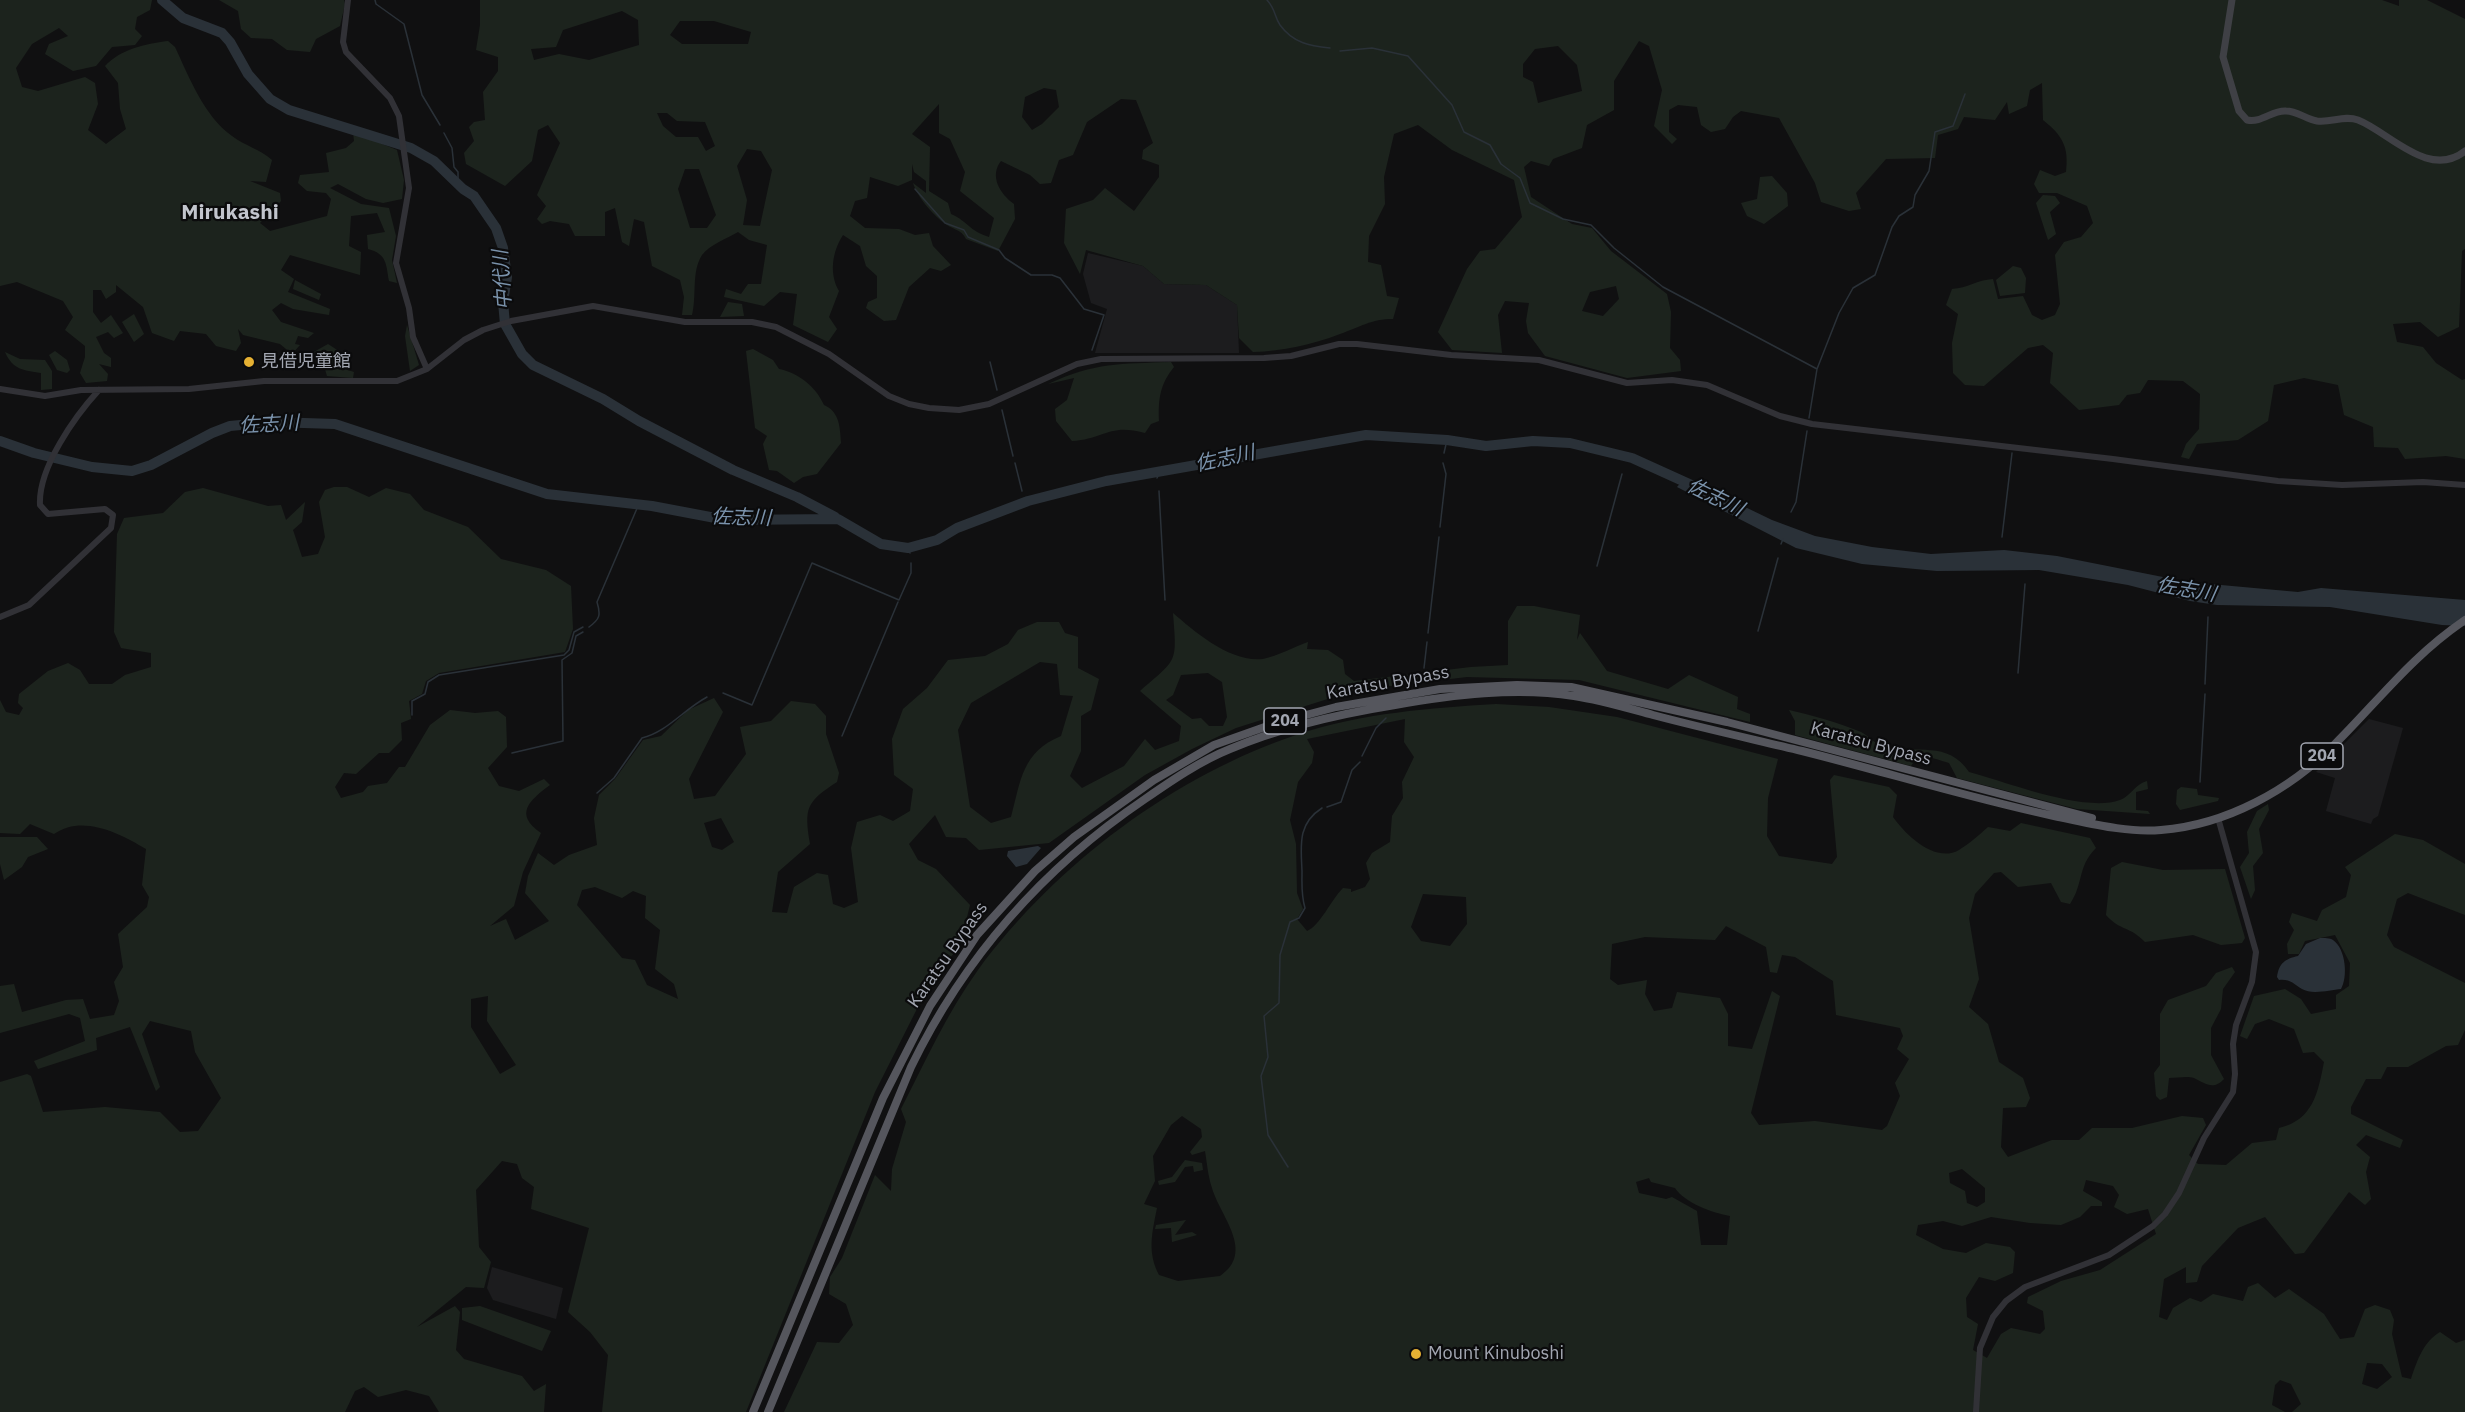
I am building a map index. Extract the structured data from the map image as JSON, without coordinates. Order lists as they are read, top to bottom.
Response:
{
  "streets": {
    "highway": ["Karatsu Bypass", "204"]
  },
  "districts": ["Mirukashi"],
  "water": ["中代川", "佐志川"],
  "places": ["見借児童館", "Mount Kinuboshi"]
}
